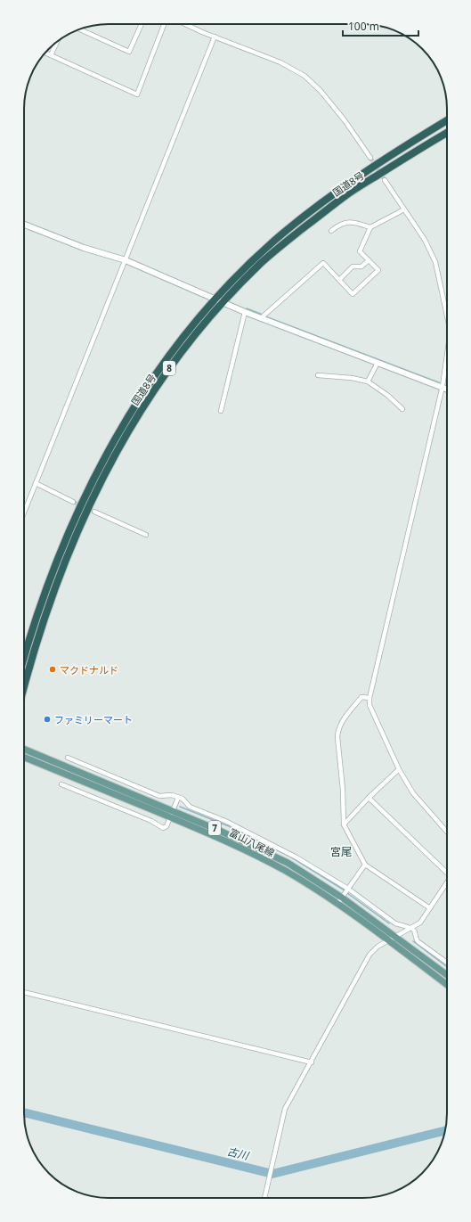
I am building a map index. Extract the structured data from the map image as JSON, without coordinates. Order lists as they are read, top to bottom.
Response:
{
  "streets": {
    "highway": ["国道8号", "8"],
    "main road": ["7", "富山八尾線"]
  },
  "districts": ["宮尾"],
  "water": ["古川"],
  "places": ["マクドナルド", "ファミリーマート"],
  "scale_bar": "100 m"
}
